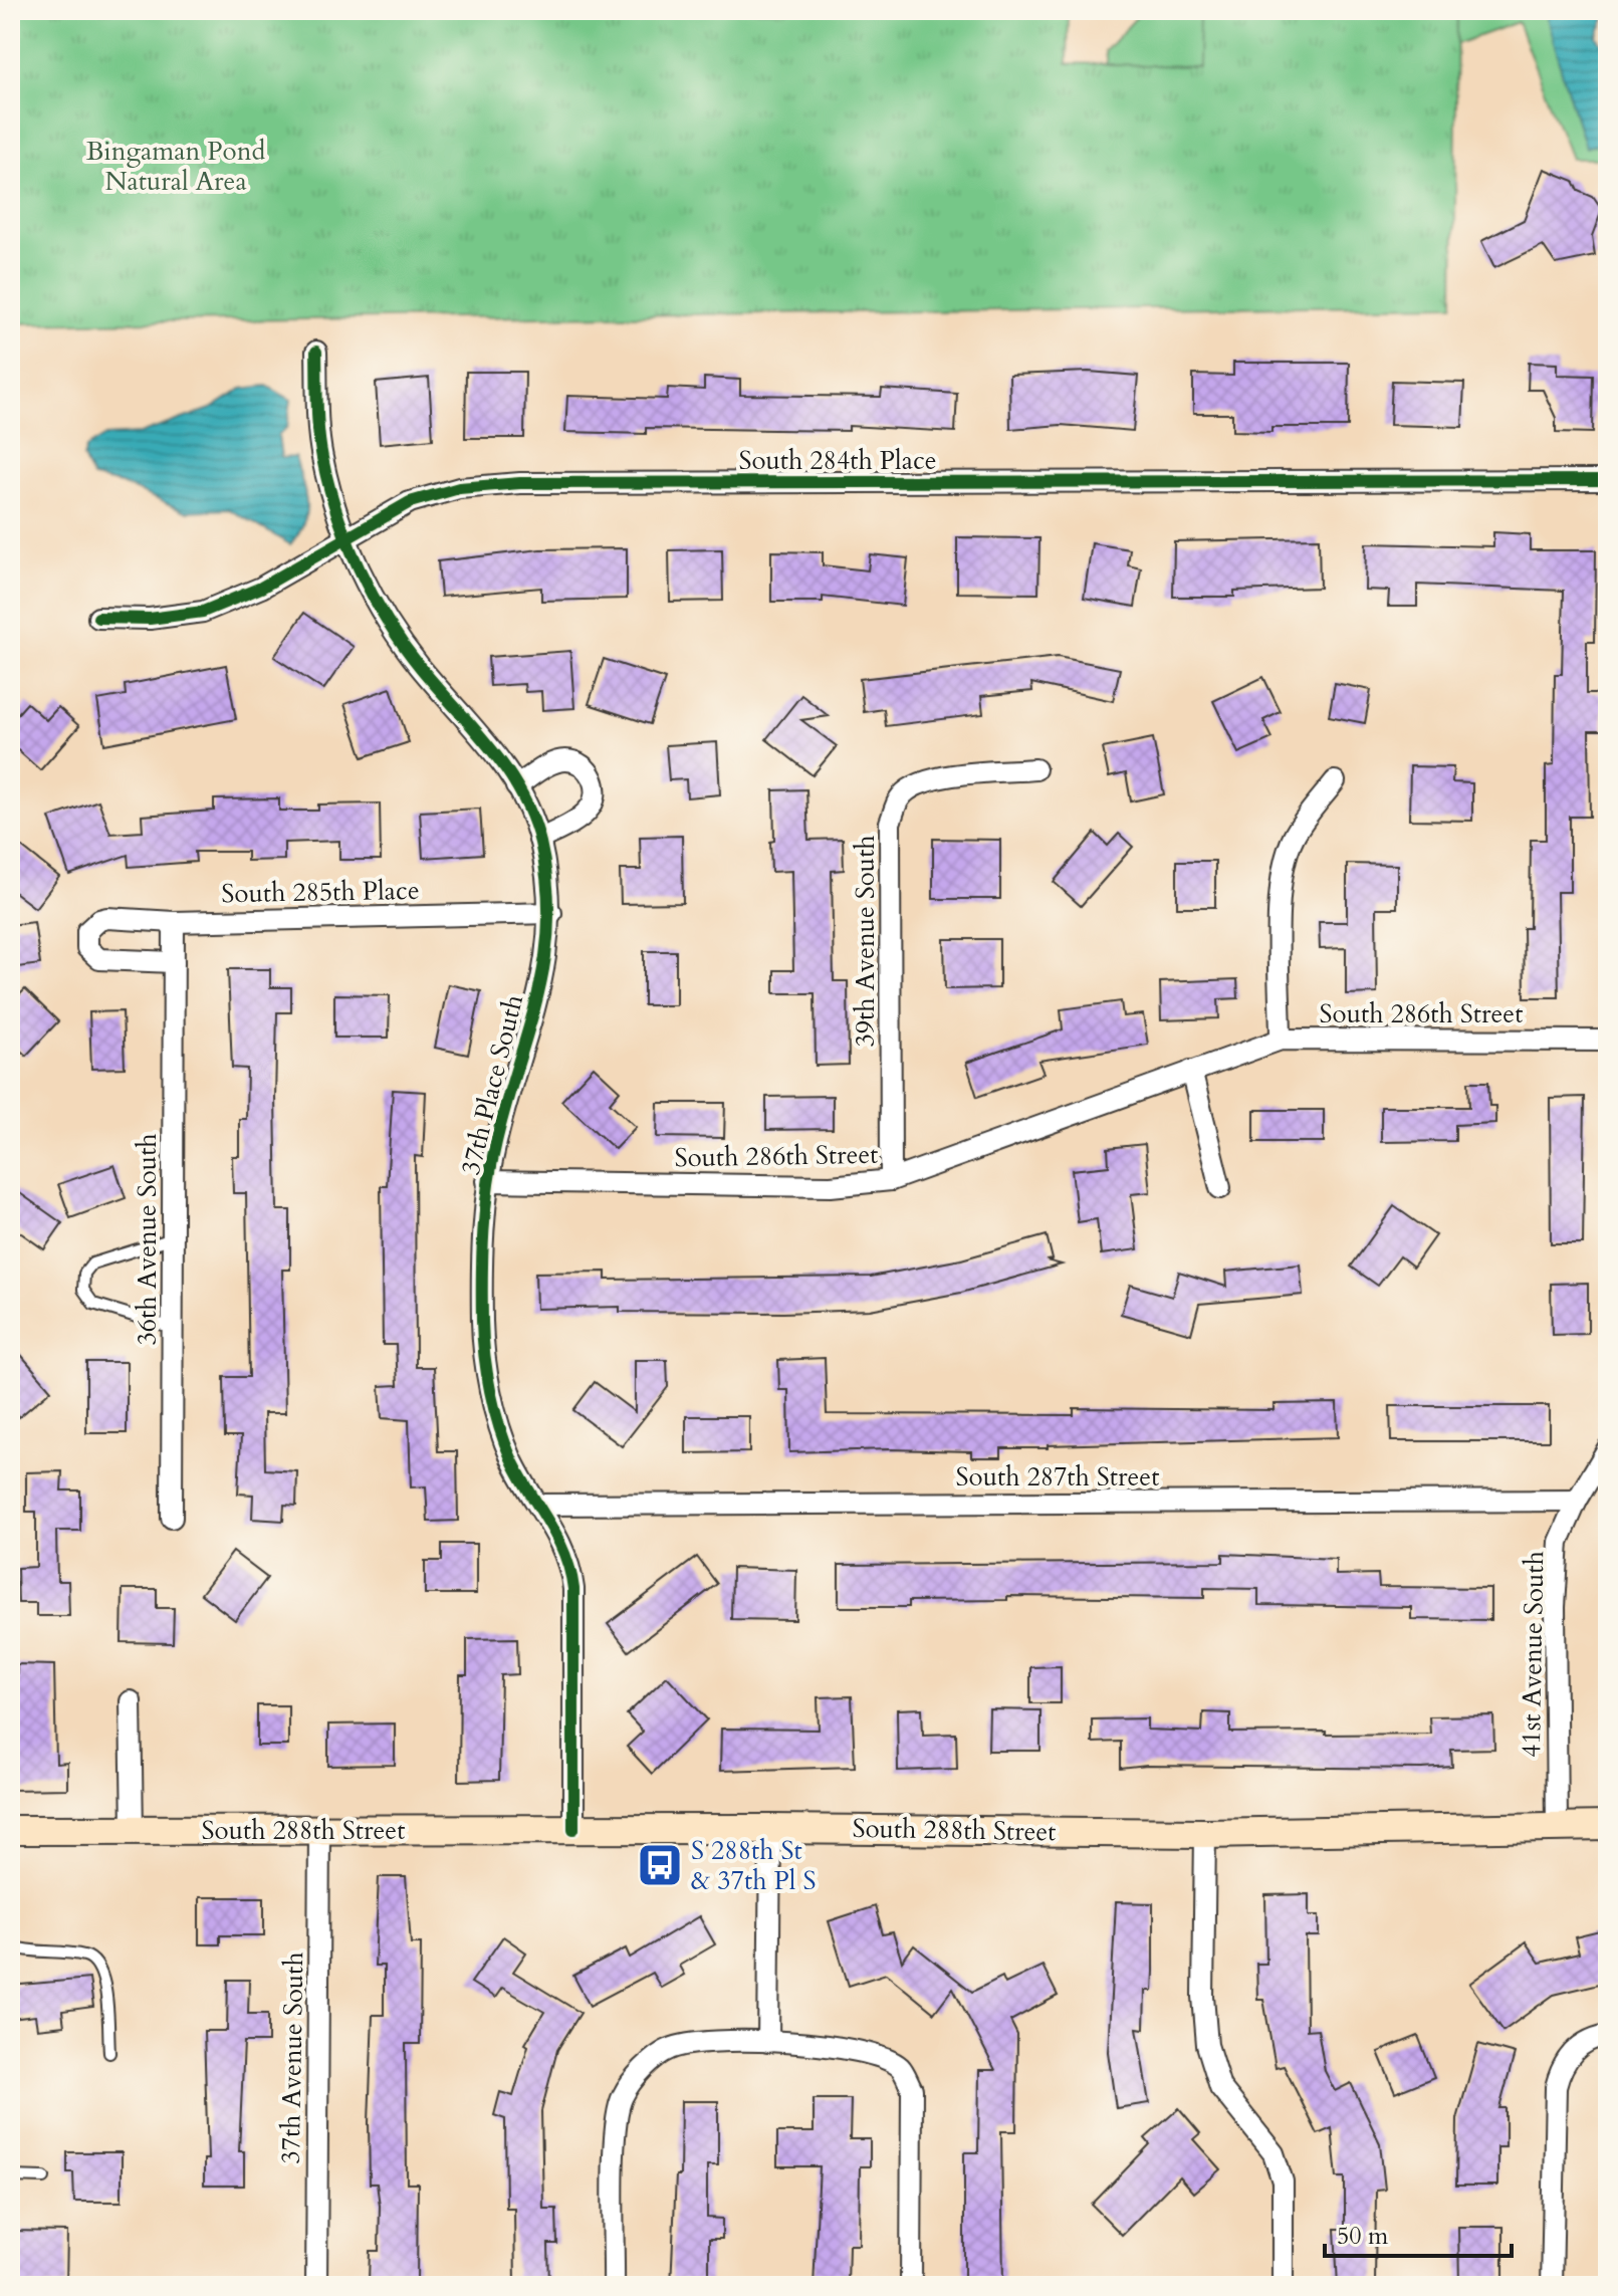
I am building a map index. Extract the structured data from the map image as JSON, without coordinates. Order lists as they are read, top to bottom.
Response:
{
  "streets": {
    "main road": ["South 288th Street"],
    "street": [
      "South 284th Place",
      "South 285th Place",
      "39th Avenue South",
      "South 286th Street",
      "37th Place South",
      "36th Avenue South",
      "South 287th Street",
      "41st Avenue South",
      "37th Avenue South"
    ]
  },
  "crossings": [
    ["South 285th Place", "37th Place South"],
    ["South 285th Place", "36th Avenue South"],
    ["39th Avenue South", "South 286th Street"],
    ["South 286th Street", "37th Place South"],
    ["37th Place South", "South 287th Street"],
    ["37th Place South", "South 288th Street"],
    ["South 287th Street", "41st Avenue South"],
    ["41st Avenue South", "South 288th Street"],
    ["South 288th Street", "37th Avenue South"]
  ],
  "parks": ["Bingaman Pond Natural Area"],
  "places": {
    "bus stop": ["S 288th St & 37th Pl S"]
  },
  "scale_bar": "50 m"
}
